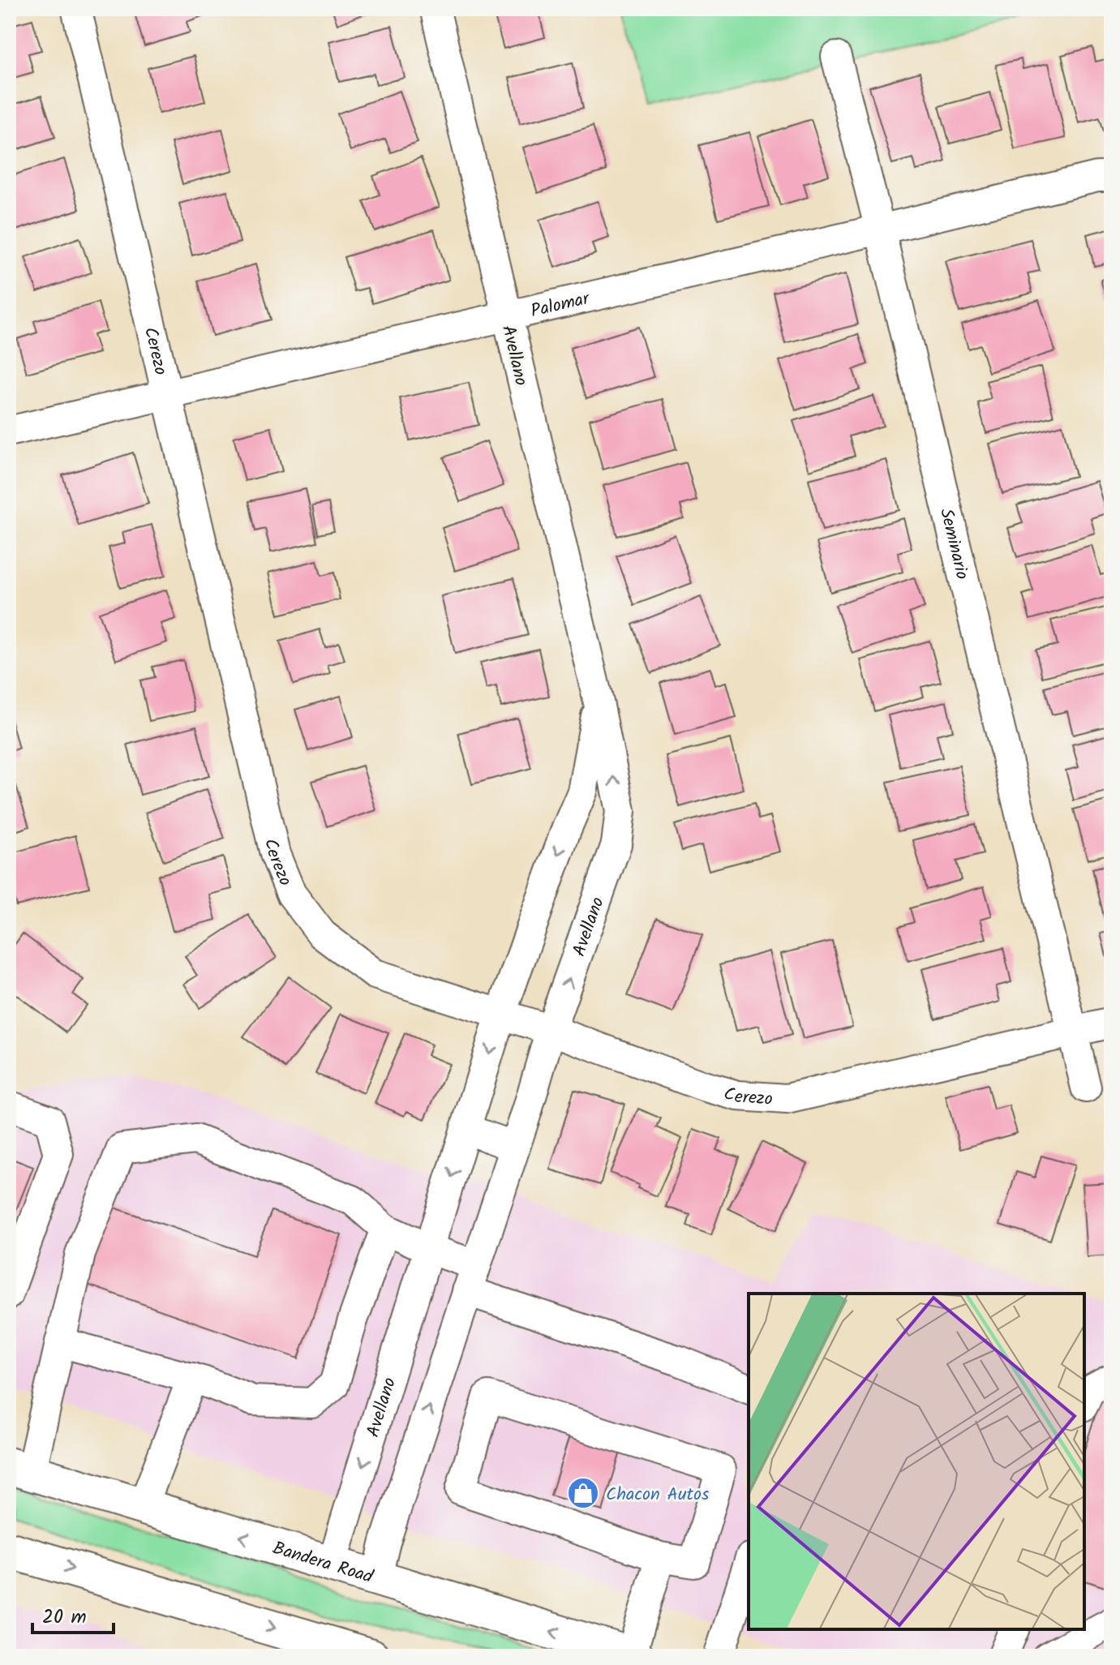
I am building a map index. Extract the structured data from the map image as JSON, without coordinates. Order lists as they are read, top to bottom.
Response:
{
  "streets": {
    "main road": ["Bandera Road"],
    "street": [
      "Palomar",
      "Cerezo",
      "Avellano",
      "Seminario"
    ]
  },
  "crossings": [
    ["Palomar", "Cerezo"],
    ["Palomar", "Avellano"],
    ["Palomar", "Seminario"],
    ["Cerezo", "Avellano"],
    ["Cerezo", "Seminario"],
    ["Avellano", "Bandera Road"]
  ],
  "places": {
    "shop": ["Chacon Autos"]
  },
  "scale_bar": "20 m"
}
